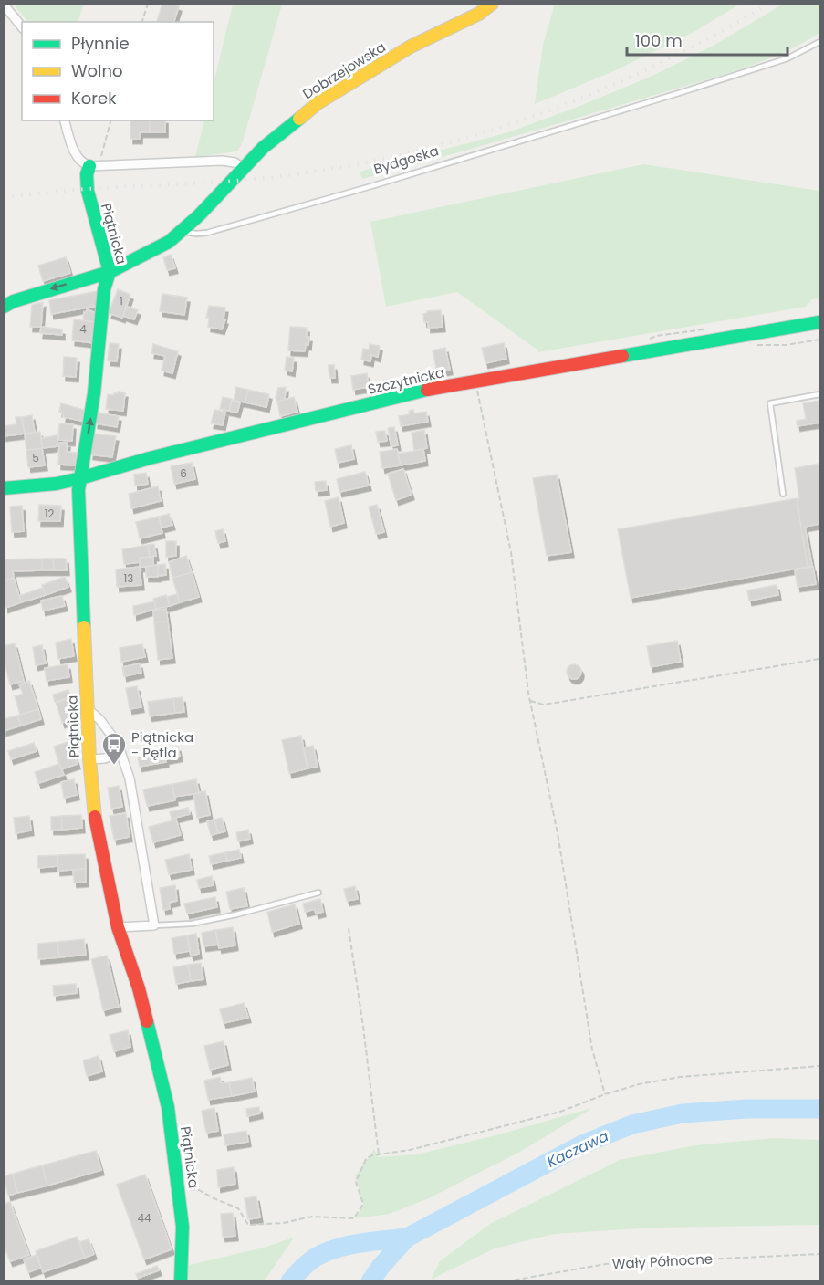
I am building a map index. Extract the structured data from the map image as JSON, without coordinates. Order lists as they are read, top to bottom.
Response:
{
  "streets": {
    "street": ["Dobrzejowska", "Piątnicka", "Szczytnicka"],
    "lane": ["Bydgoska"],
    "path": ["Wały Północne"]
  },
  "crossings": [
    ["Dobrzejowska", "Bydgoska"],
    ["Piątnicka", "Szczytnicka"]
  ],
  "water": ["Kaczawa"],
  "places": {
    "bus stop": ["Piątnicka - Pętla"]
  },
  "house_numbers": [
    "1",
    "4",
    "5",
    "6",
    "12",
    "13",
    "44"
  ],
  "legend": ["Płynnie", "Wolno", "Korek"],
  "scale_bar": "100 m"
}
